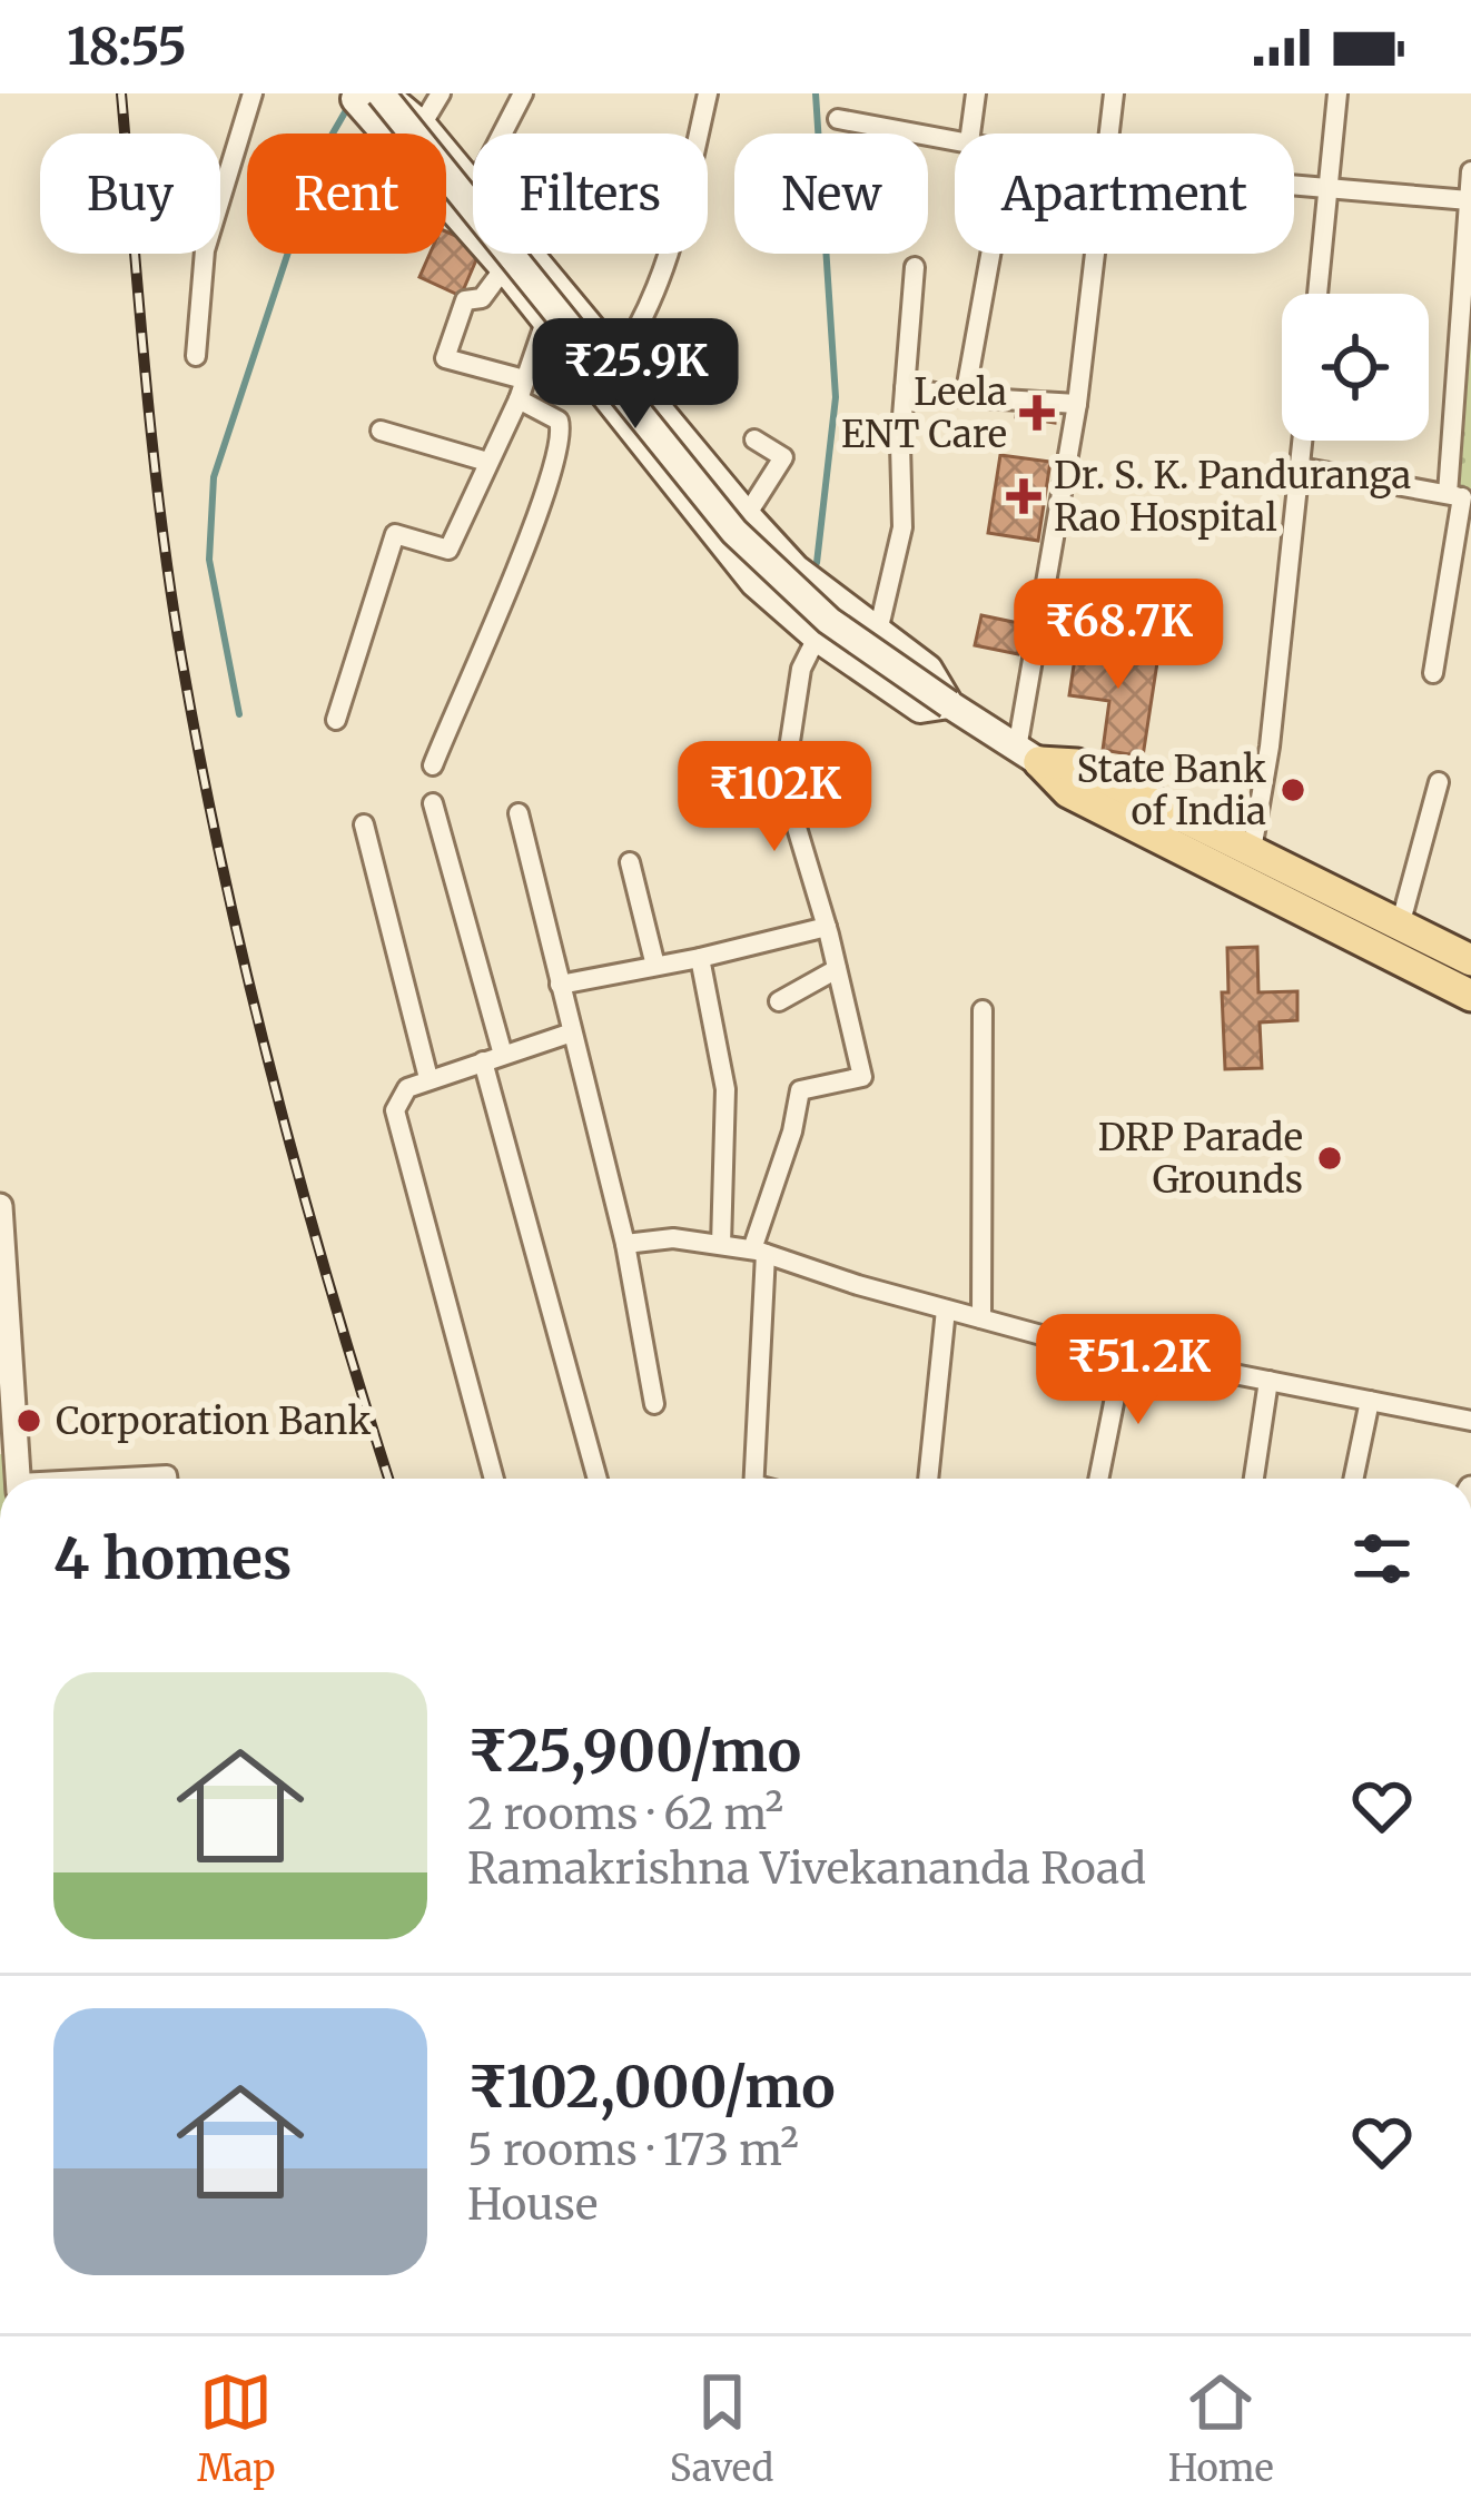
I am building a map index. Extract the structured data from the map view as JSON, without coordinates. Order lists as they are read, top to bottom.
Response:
{
  "places": {
    "health": ["Leela ENT Care", "Dr. S. K. Panduranga Rao Hospital"],
    "other": ["State Bank of India", "DRP Parade Grounds", "Corporation Bank"]
  },
  "page": {
    "status": "18:55",
    "chip": [
      "Buy",
      "Rent",
      "Filters",
      "New",
      "Apartment"
    ],
    "price": [
      "₹25.9K",
      "₹68.7K",
      "₹102K",
      "₹51.2K"
    ],
    "heading": "4 homes",
    "list": [
      {
        "name": "₹25,900/mo",
        "note": "2 rooms · 62 m² · Ramakrishna Vivekananda Road"
      },
      {
        "name": "₹102,000/mo",
        "note": "5 rooms · 173 m² · House"
      }
    ],
    "tabs": ["Map", "Saved", "Home"]
  }
}
